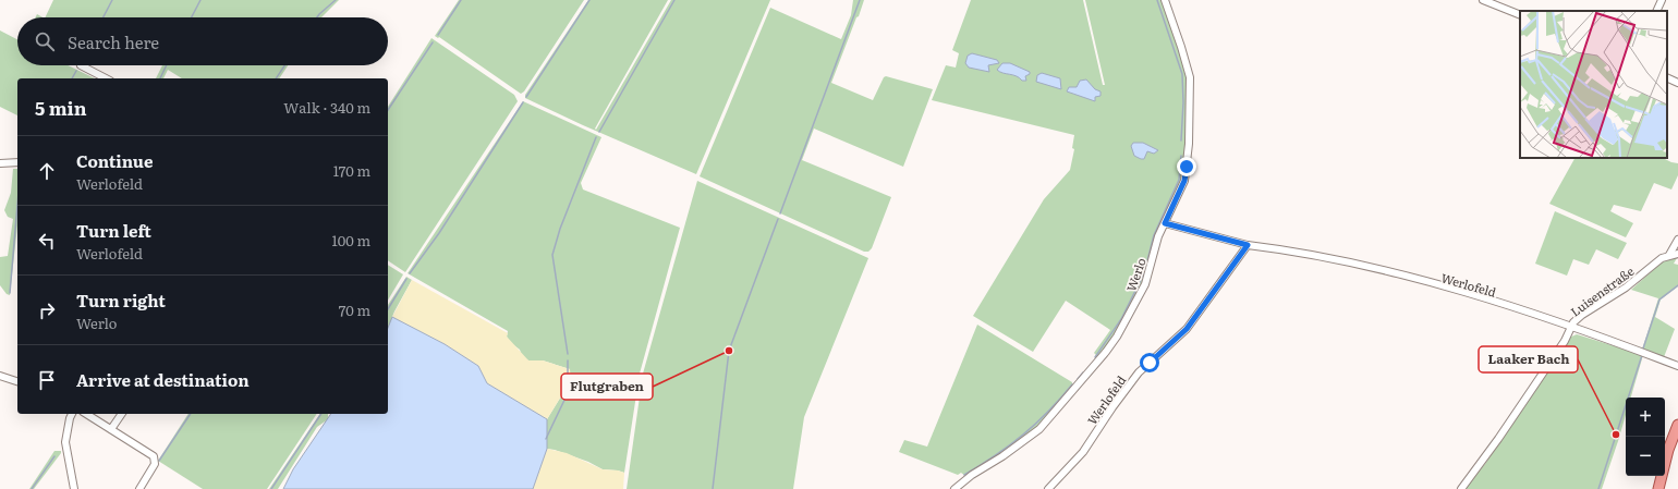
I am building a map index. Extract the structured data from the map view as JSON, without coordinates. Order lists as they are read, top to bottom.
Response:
{
  "streets": {
    "street": ["Werlo", "Werlofeld", "Luisenstraße"]
  },
  "crossings": [
    ["Werlo", "Werlofeld"],
    ["Werlofeld", "Luisenstraße"]
  ],
  "places": ["Flutgraben", "Laaker Bach"],
  "page": {
    "search": "Search here",
    "heading": ["5 min", "Walk · 340 m"],
    "list": [
      ["Continue", "Werlofeld", "170 m"],
      ["Turn left", "Werlofeld", "100 m"],
      ["Turn right", "Werlo", "70 m"],
      "Arrive at destination"
    ],
    "map_buttons": ["+", "−"]
  }
}
